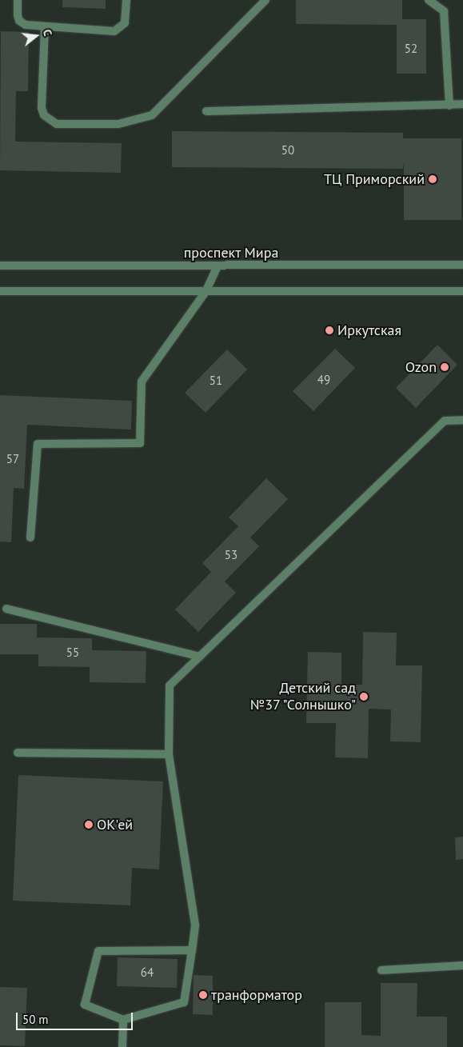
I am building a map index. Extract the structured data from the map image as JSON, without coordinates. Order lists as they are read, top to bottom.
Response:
{
  "streets": {
    "street": ["проспект Мира"]
  },
  "places": [
    "ТЦ Приморский",
    "Иркутская",
    "Ozon",
    "Детский сад №37 \"Солнышко\"",
    "ОК'ей",
    "транформатор"
  ],
  "house_numbers": [
    "52",
    "50",
    "49",
    "51",
    "57",
    "53",
    "55",
    "64"
  ],
  "scale_bar": "50 m",
  "north": "right"
}
